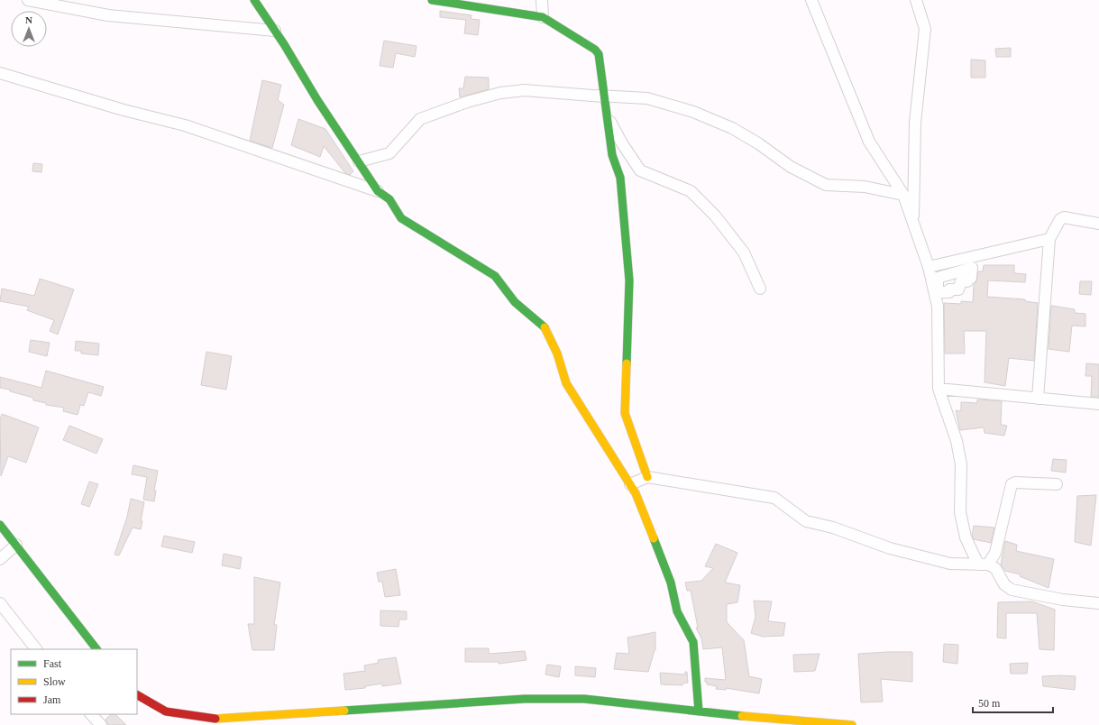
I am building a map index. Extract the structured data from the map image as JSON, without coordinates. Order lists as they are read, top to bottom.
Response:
{
  "legend": ["Fast", "Slow", "Jam"],
  "scale_bar": "50 m",
  "north": "top"
}
